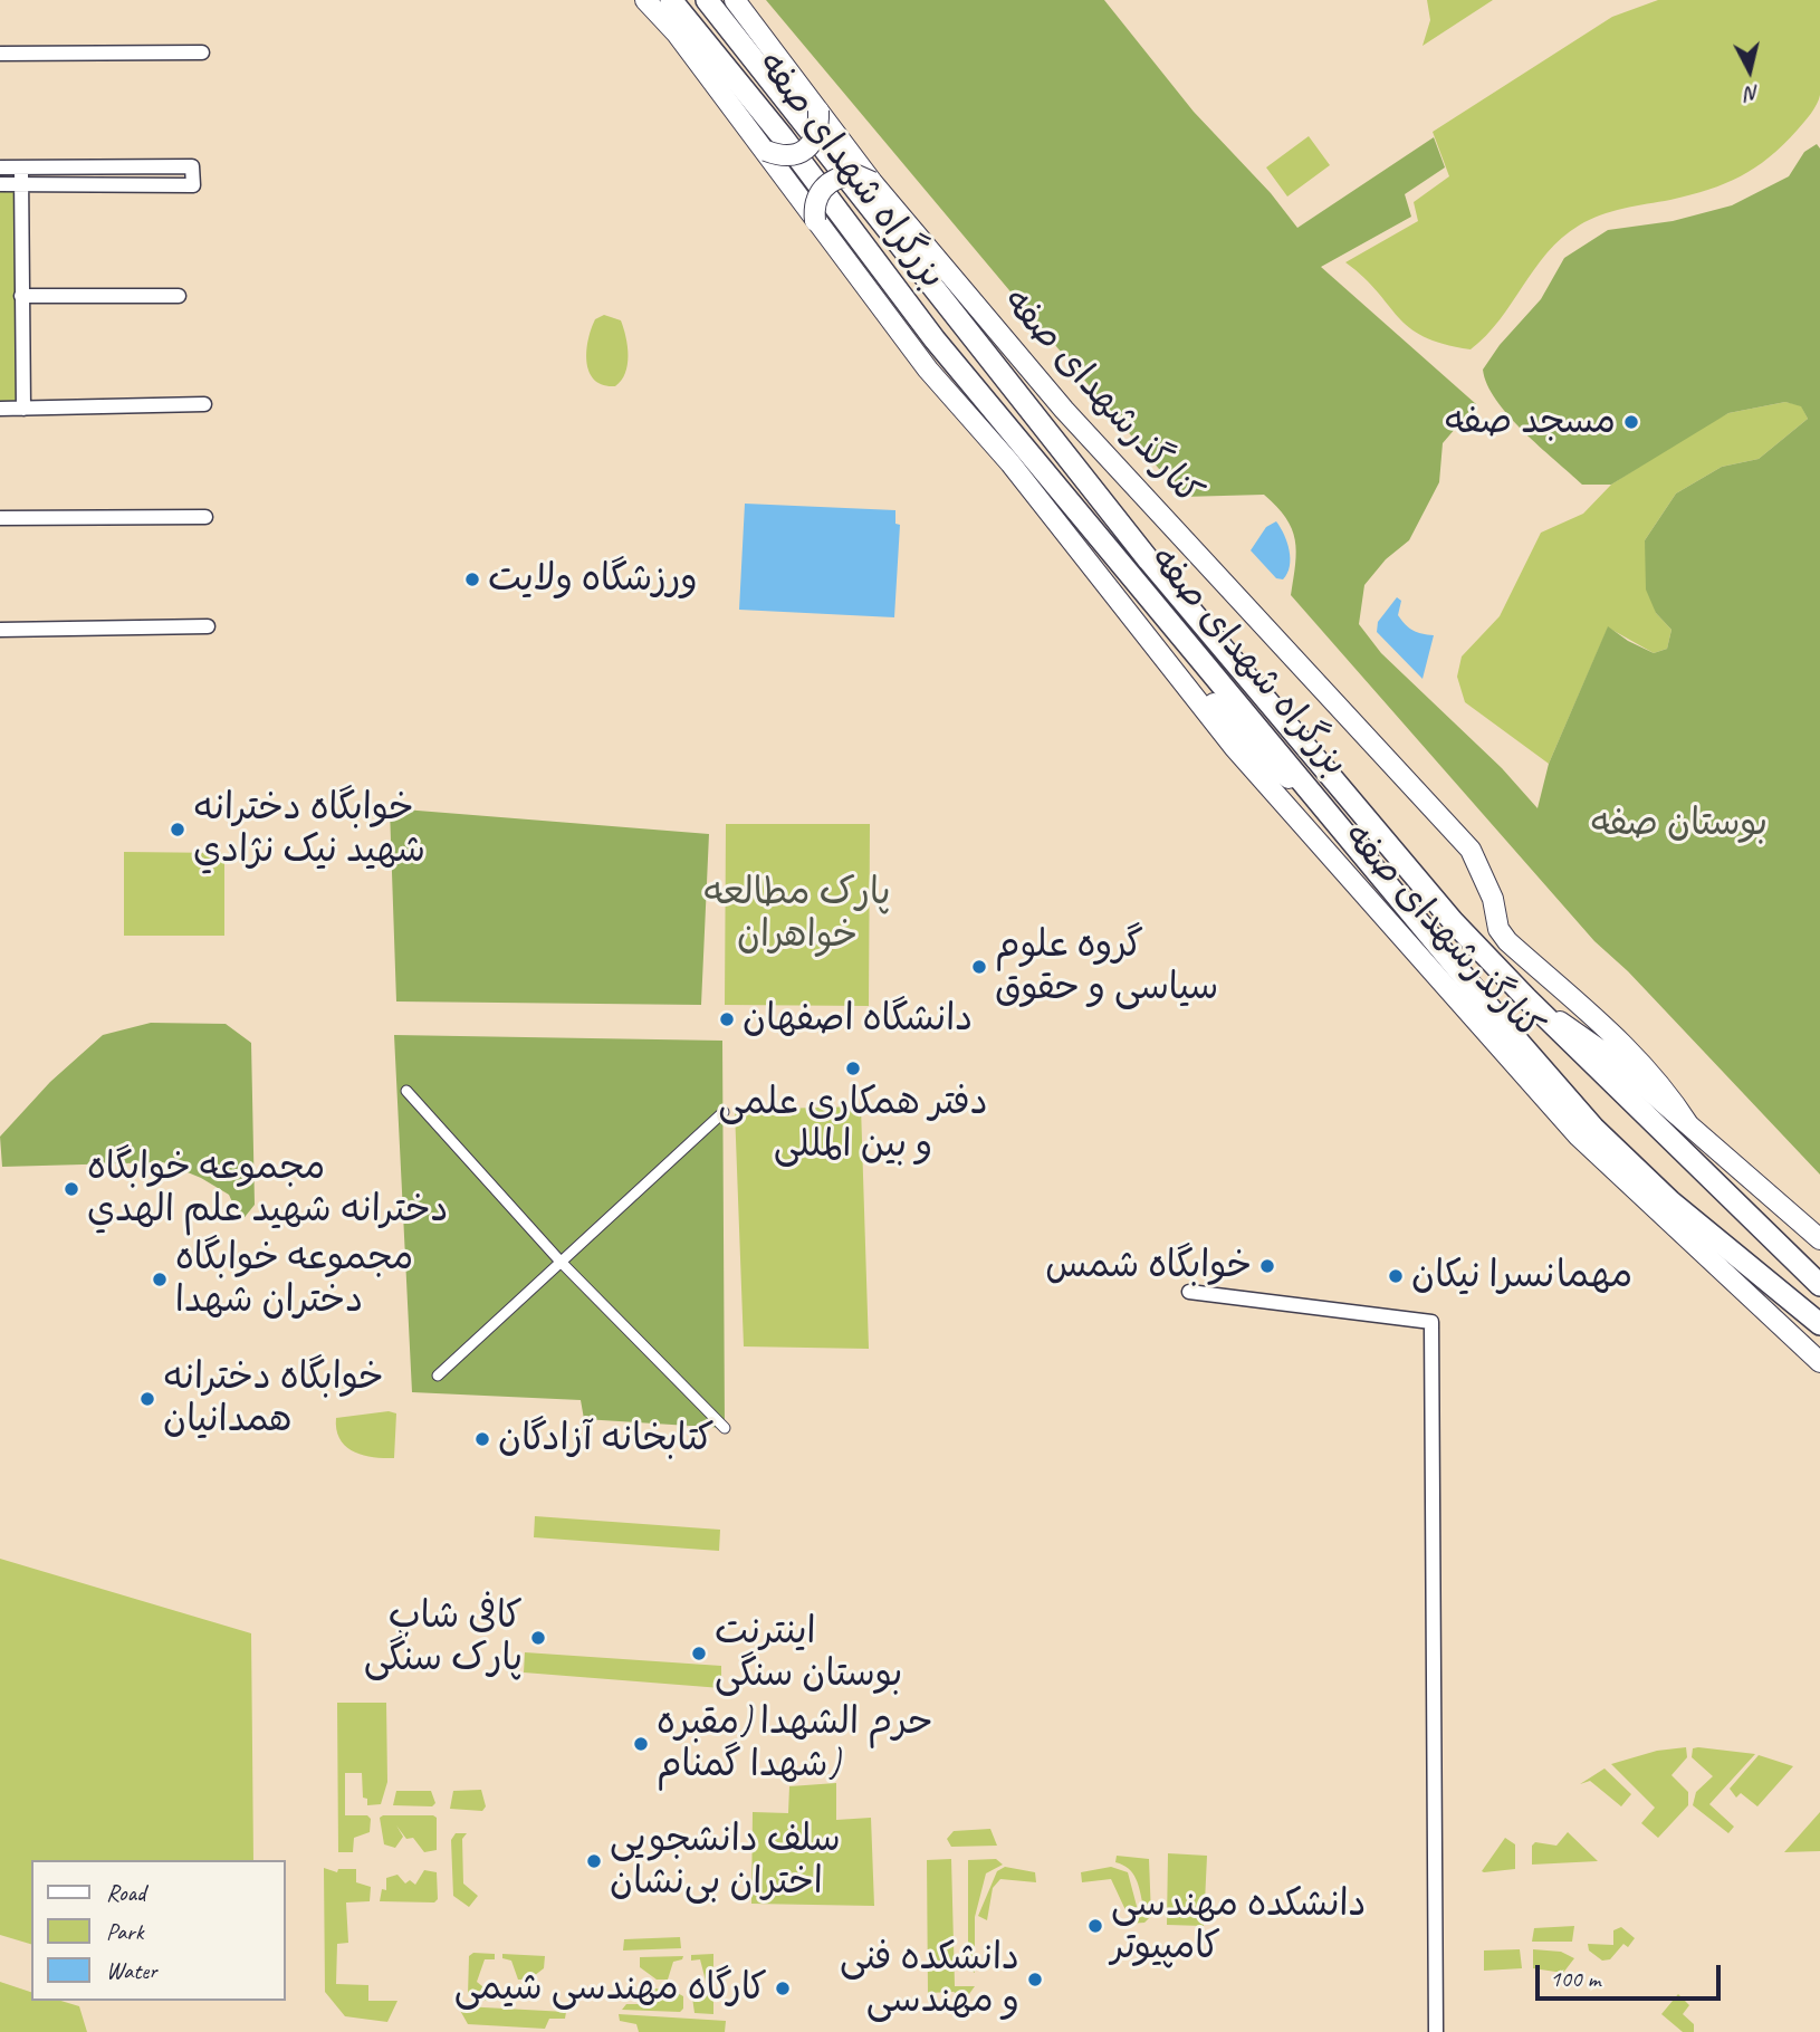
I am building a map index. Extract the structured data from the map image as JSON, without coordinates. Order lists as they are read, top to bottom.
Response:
{
  "streets": {
    "highway": ["بزرگراه شهدای صفه"],
    "main road": ["کنارگذرشهدای صفه"]
  },
  "parks": ["بوستان صفه", "پارک مطالعه خواهران"],
  "places": [
    "مسجد صفه",
    "ورزشگاه ولایت",
    "خوابگاه دخترانه شهيد نيک نژادي",
    "گروه علوم سیاسی و حقوق",
    "دانشگاه اصفهان",
    "دفتر همکاری علمی و بین المللی",
    "مجموعه خوابگاه دخترانه شهيد علم الهدي",
    "خوابگاه شمس",
    "مهمانسرا نیکان",
    "مجموعه خوابگاه دختران شهدا",
    "خوابگاه دخترانه همدانیان",
    "کتابخانه آزادگان",
    "کافی شاپ پارک سنگی",
    "اینترنت بوستان سنگی",
    "حرم الشهدا (مقبره شهدا گمنام)",
    "سلف دانشجویی اختران بی‌نشان",
    "دانشکده مهندسی کامپیوتر",
    "دانشکده فنی و مهندسی",
    "کارگاه مهندسی شیمی"
  ],
  "legend": ["Road", "Park", "Water"],
  "scale_bar": "100 m",
  "north": "bottom"
}
